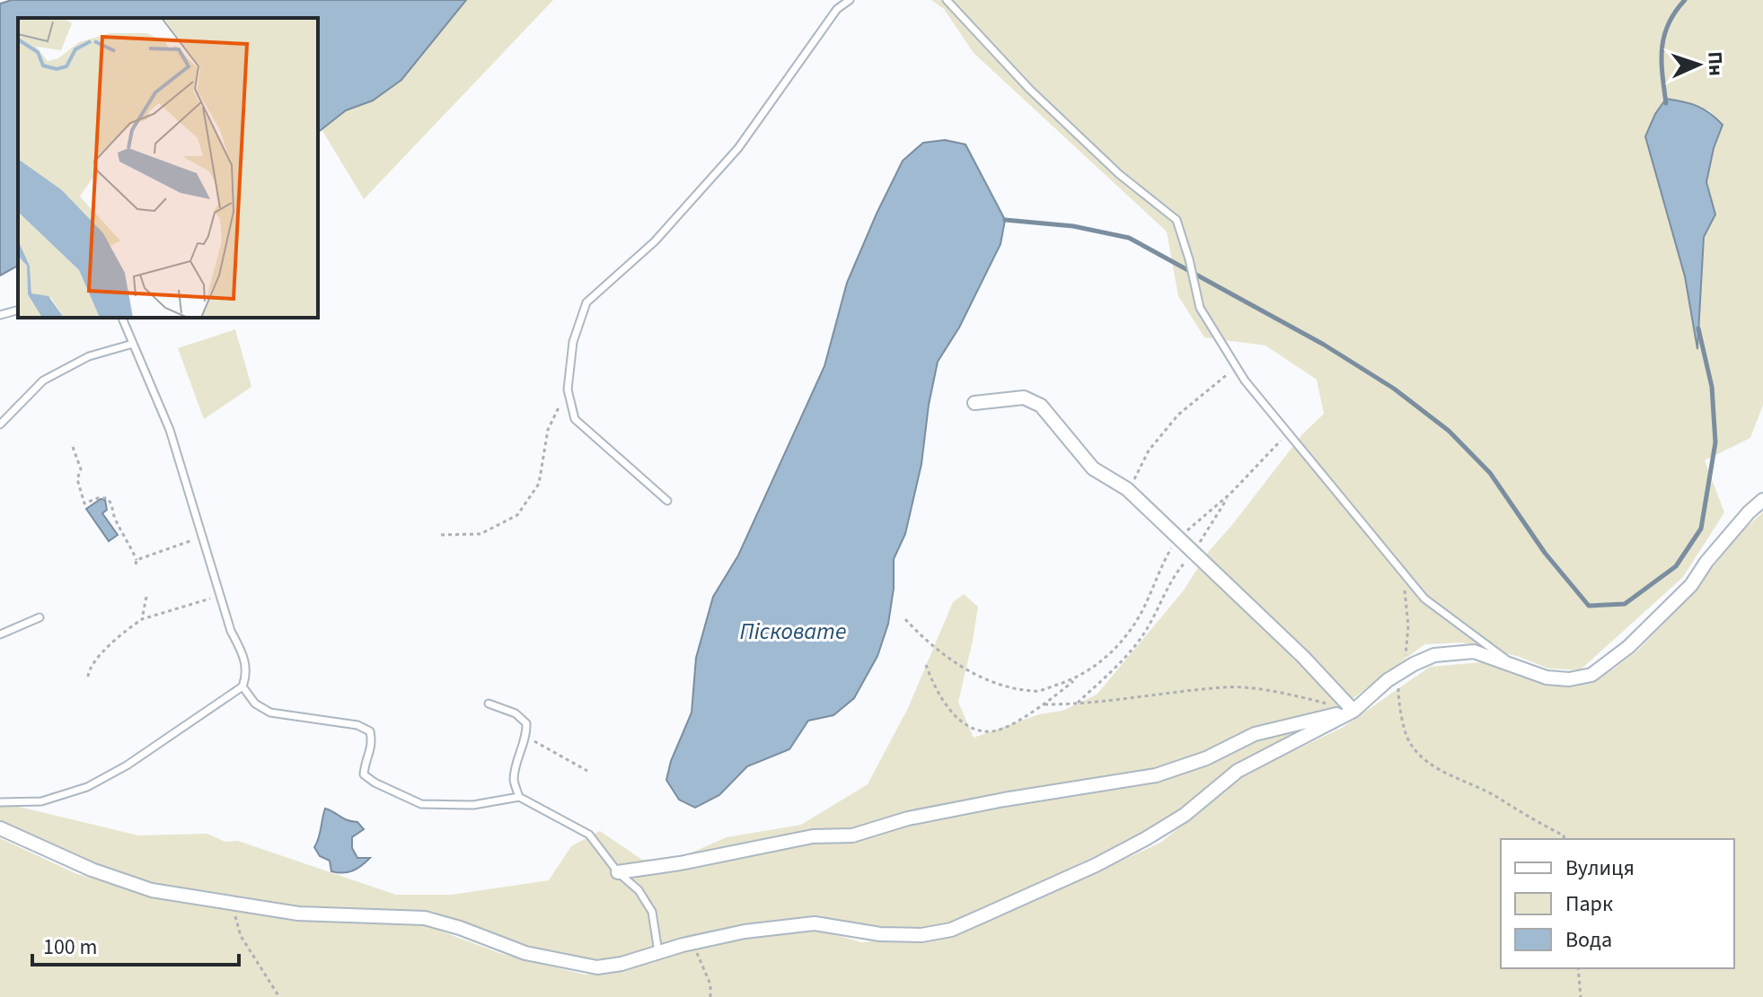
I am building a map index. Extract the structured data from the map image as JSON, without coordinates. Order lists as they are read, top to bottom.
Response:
{
  "water": ["Пісковате"],
  "legend": ["Вулиця", "Парк", "Вода"],
  "scale_bar": "100 m",
  "north": "right"
}
